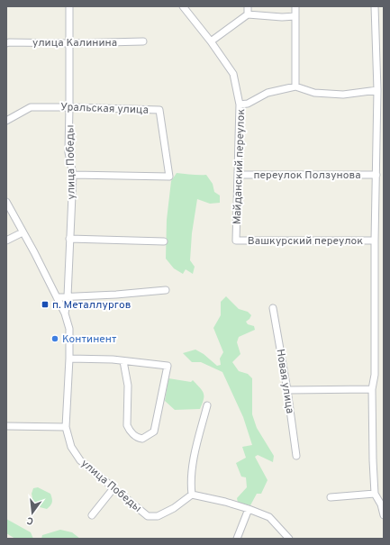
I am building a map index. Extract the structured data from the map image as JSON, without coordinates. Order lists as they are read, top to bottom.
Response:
{
  "streets": {
    "street": [
      "улица Калинина",
      "Уральская улица",
      "улица Победы",
      "Майданский переулок",
      "переулок Ползунова",
      "Вашкурский переулок",
      "Новая улица"
    ]
  },
  "crossings": [
    ["улица Калинина", "улица Победы"],
    ["Уральская улица", "улица Победы"],
    ["Майданский переулок", "переулок Ползунова"],
    ["Майданский переулок", "Вашкурский переулок"]
  ],
  "places": {
    "transit": ["п. Металлургов"],
    "other": ["Континент"]
  },
  "north": "bottom"
}
